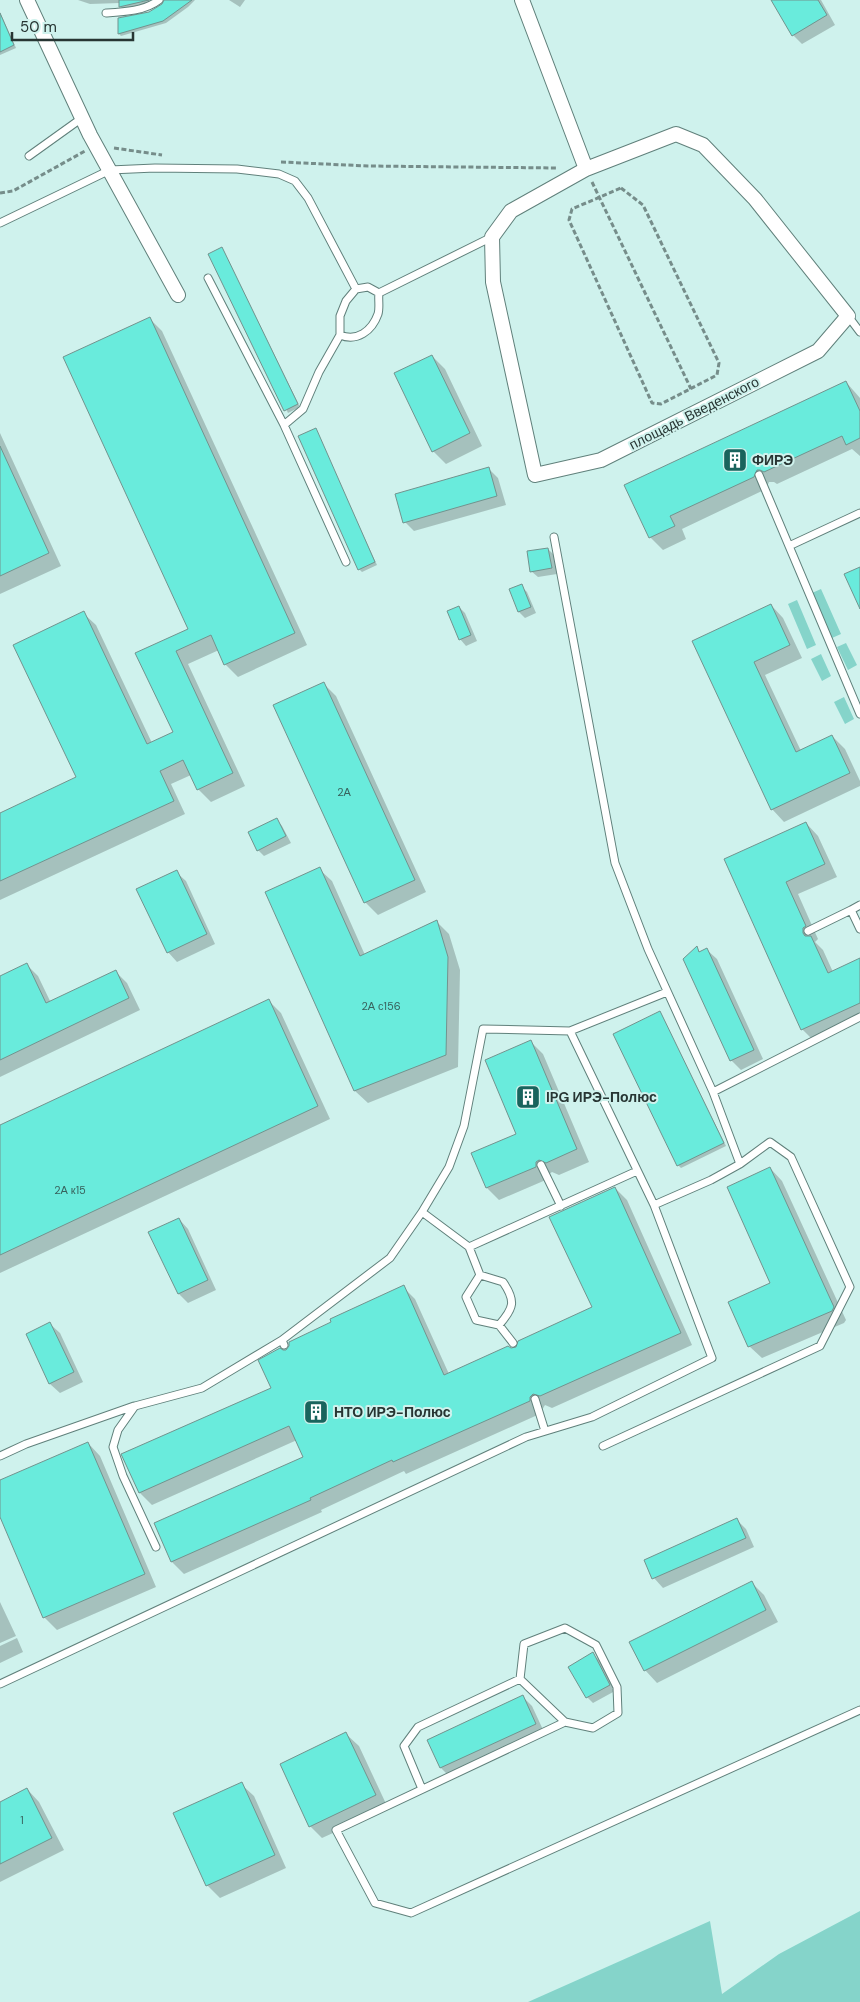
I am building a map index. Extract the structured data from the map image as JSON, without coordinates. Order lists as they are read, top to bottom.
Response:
{
  "streets": {
    "street": ["площадь Введенского"]
  },
  "places": {
    "building": ["ФИРЭ", "IPG ИРЭ-Полюс", "НТО ИРЭ-Полюс"]
  },
  "house_numbers": [
    "2А",
    "2А с156",
    "2А к15",
    "1"
  ],
  "scale_bar": "50 m"
}
